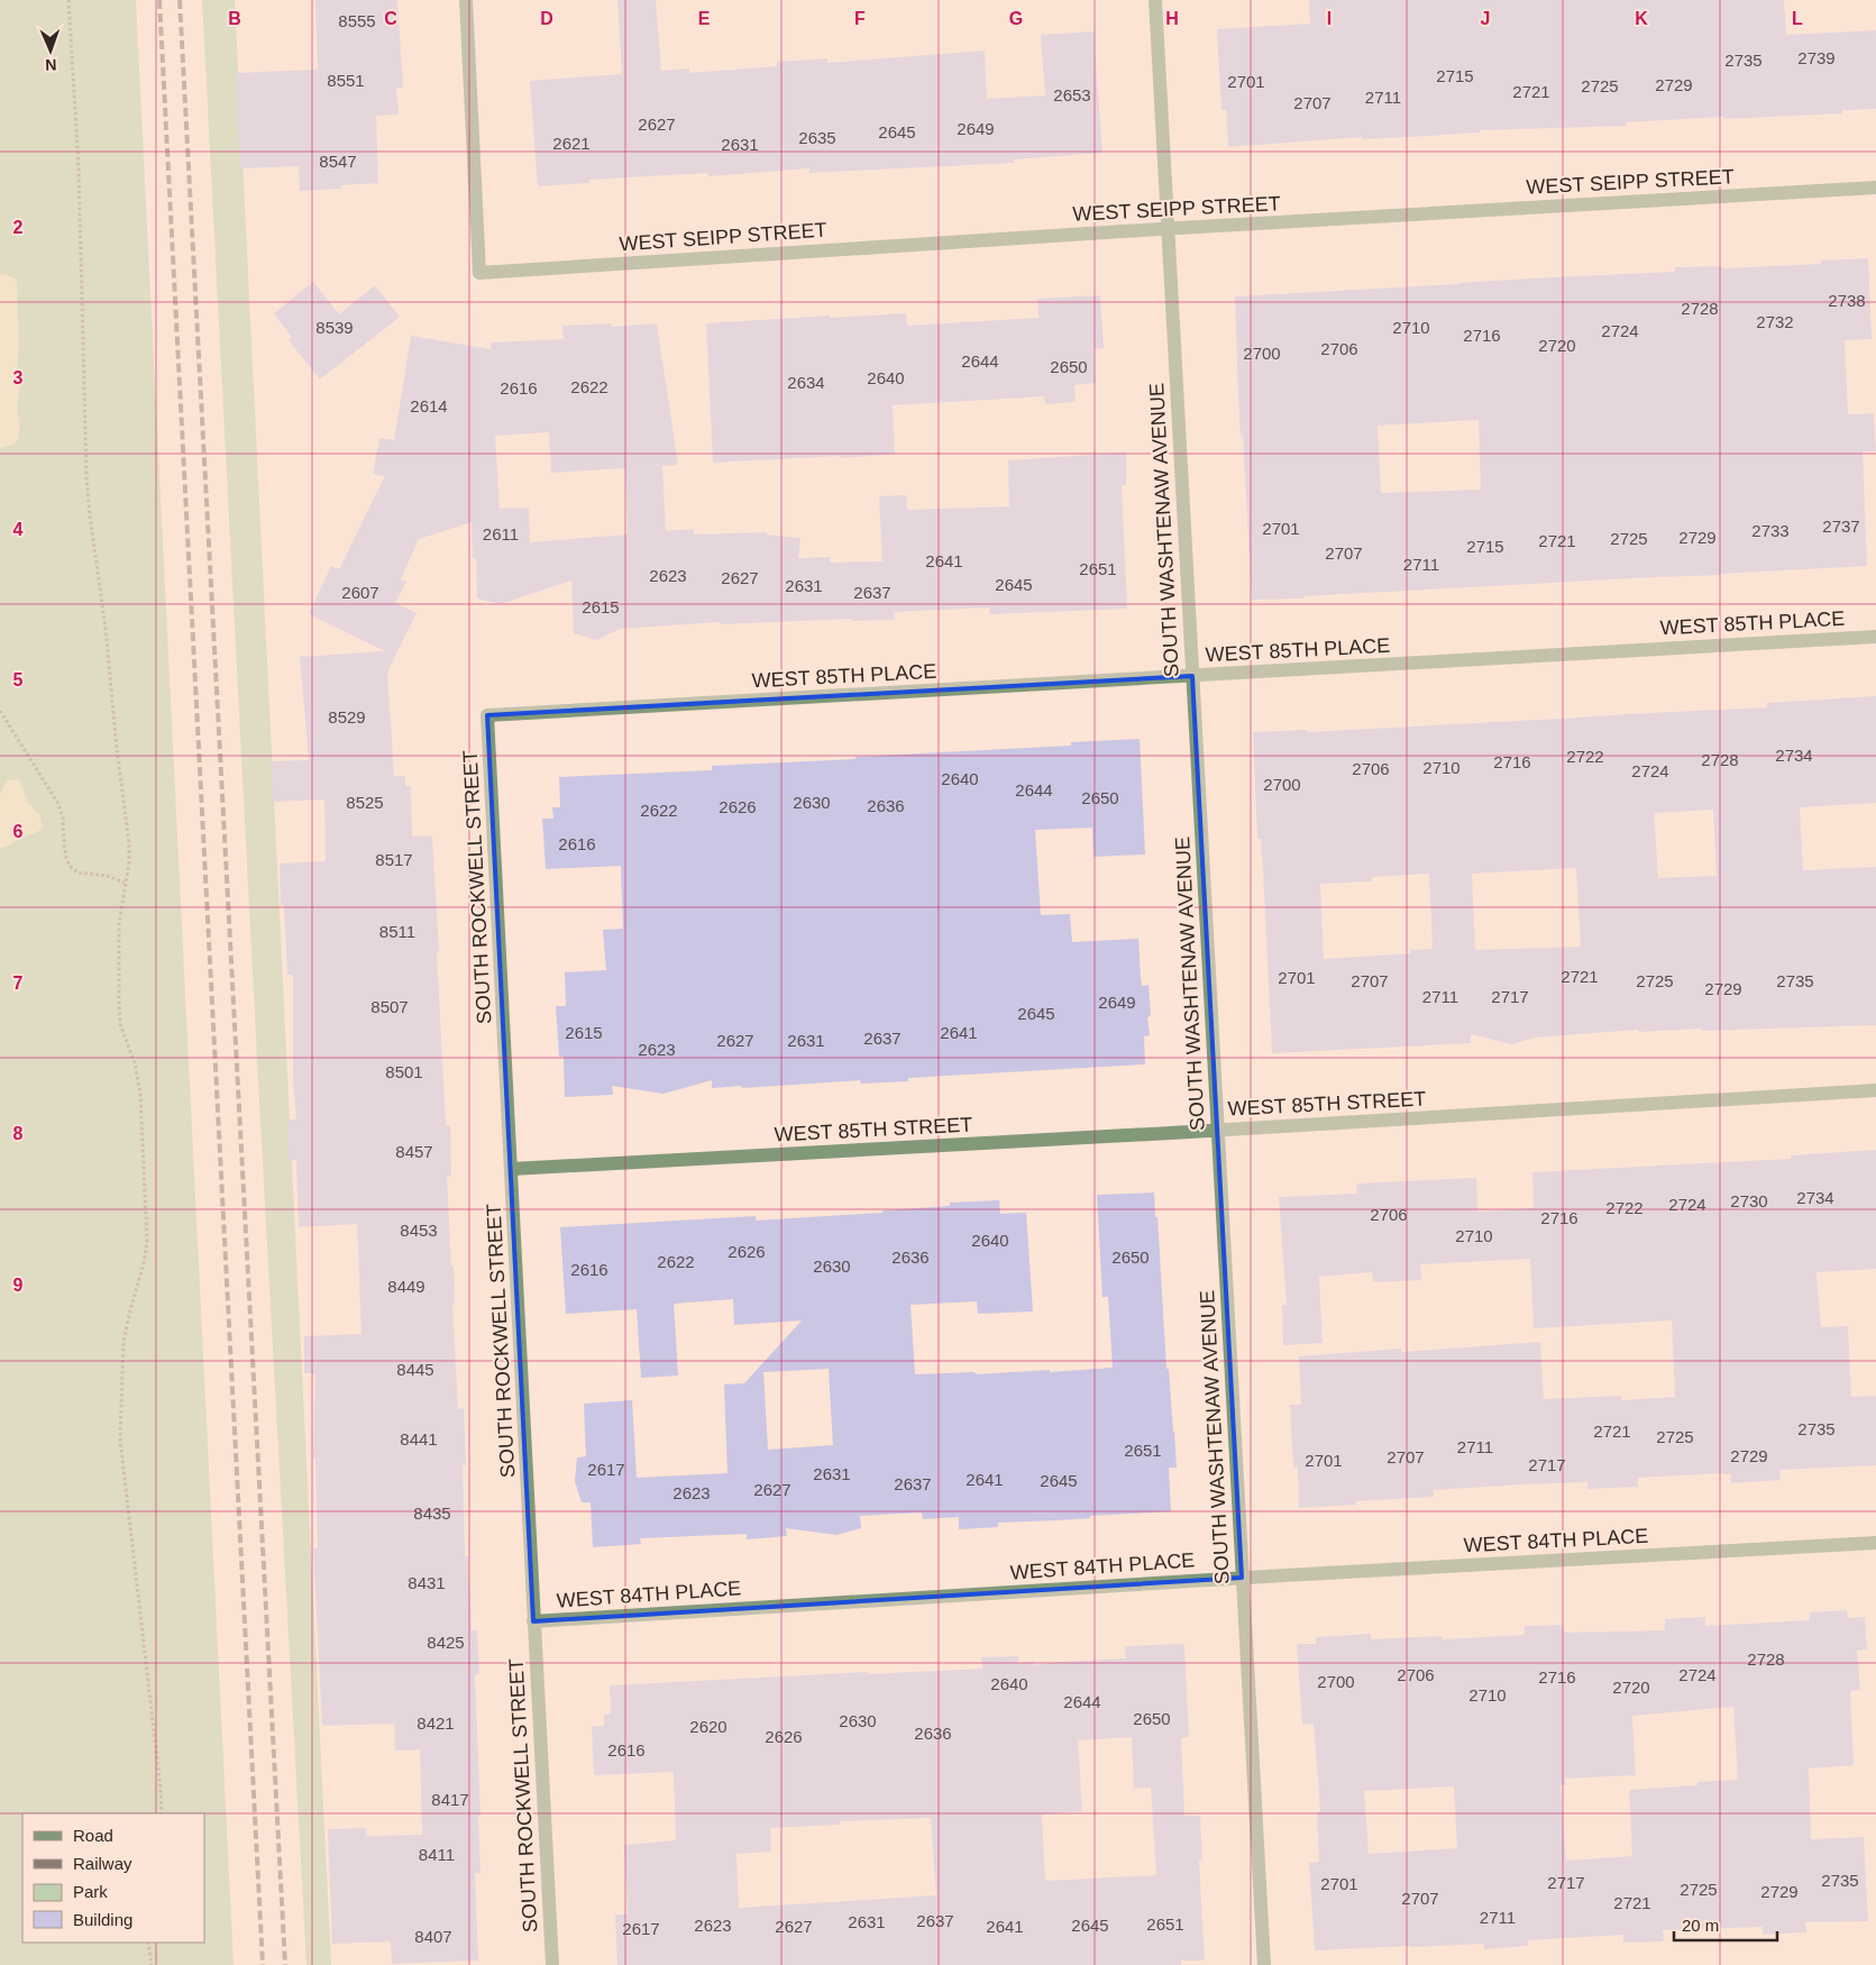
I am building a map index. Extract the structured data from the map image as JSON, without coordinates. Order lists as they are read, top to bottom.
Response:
{
  "streets": {
    "street": [
      "WEST SEIPP STREET",
      "SOUTH WASHTENAW AVENUE",
      "WEST 85TH PLACE",
      "SOUTH ROCKWELL STREET",
      "WEST 85TH STREET",
      "WEST 84TH PLACE"
    ]
  },
  "crossings": [
    ["WEST SEIPP STREET", "SOUTH WASHTENAW AVENUE"],
    ["SOUTH WASHTENAW AVENUE", "WEST 85TH PLACE"],
    ["SOUTH WASHTENAW AVENUE", "WEST 85TH STREET"],
    ["SOUTH WASHTENAW AVENUE", "WEST 84TH PLACE"],
    ["WEST 85TH PLACE", "SOUTH ROCKWELL STREET"],
    ["SOUTH ROCKWELL STREET", "WEST 85TH STREET"],
    ["SOUTH ROCKWELL STREET", "WEST 84TH PLACE"]
  ],
  "house_numbers": [
    "8555",
    "2739",
    "2735",
    "2715",
    "8551",
    "2701",
    "2729",
    "2725",
    "2721",
    "2653",
    "2711",
    "2707",
    "2627",
    "2649",
    "2645",
    "2635",
    "2621",
    "2631",
    "8547",
    "2738",
    "2728",
    "2732",
    "8539",
    "2710",
    "2724",
    "2716",
    "2720",
    "2706",
    "2700",
    "2644",
    "2650",
    "2640",
    "2634",
    "2622",
    "2616",
    "2614",
    "2737",
    "2701",
    "2733",
    "2611",
    "2729",
    "2725",
    "2721",
    "2715",
    "2707",
    "2641",
    "2711",
    "2651",
    "2623",
    "2627",
    "2645",
    "2631",
    "2607",
    "2637",
    "2615",
    "8529",
    "2734",
    "2722",
    "2728",
    "2716",
    "2710",
    "2706",
    "2724",
    "2640",
    "2700",
    "2644",
    "2650",
    "8525",
    "2630",
    "2636",
    "2626",
    "2622",
    "2616",
    "8517",
    "8511",
    "2721",
    "2701",
    "2707",
    "2725",
    "2735",
    "2729",
    "2711",
    "2717",
    "2649",
    "8507",
    "2645",
    "2615",
    "2641",
    "2637",
    "2627",
    "2631",
    "2623",
    "8501",
    "8457",
    "2734",
    "2730",
    "2724",
    "2722",
    "2706",
    "2716",
    "8453",
    "2710",
    "2640",
    "2626",
    "2636",
    "2650",
    "2622",
    "2630",
    "2616",
    "8449",
    "8445",
    "2735",
    "2721",
    "2725",
    "8441",
    "2711",
    "2651",
    "2729",
    "2707",
    "2701",
    "2717",
    "2617",
    "2631",
    "2641",
    "2645",
    "2637",
    "2627",
    "2623",
    "8435",
    "8431",
    "8425",
    "2728",
    "2706",
    "2724",
    "2716",
    "2700",
    "2640",
    "2720",
    "2710",
    "2644",
    "2650",
    "2630",
    "8421",
    "2620",
    "2636",
    "2626",
    "2616",
    "8417",
    "8411",
    "2735",
    "2717",
    "2701",
    "2725",
    "2729",
    "2707",
    "2721",
    "2711",
    "2637",
    "2631",
    "2651",
    "2623",
    "2645",
    "2627",
    "2641",
    "2617",
    "8407"
  ],
  "legend": [
    "Road",
    "Railway",
    "Park",
    "Building"
  ],
  "scale_bar": "20 m",
  "north": "bottom",
  "grid": {
    "columns": [
      "B",
      "C",
      "D",
      "E",
      "F",
      "G",
      "H",
      "I",
      "J",
      "K",
      "L"
    ],
    "rows": [
      "2",
      "3",
      "4",
      "5",
      "6",
      "7",
      "8",
      "9"
    ]
  }
}
